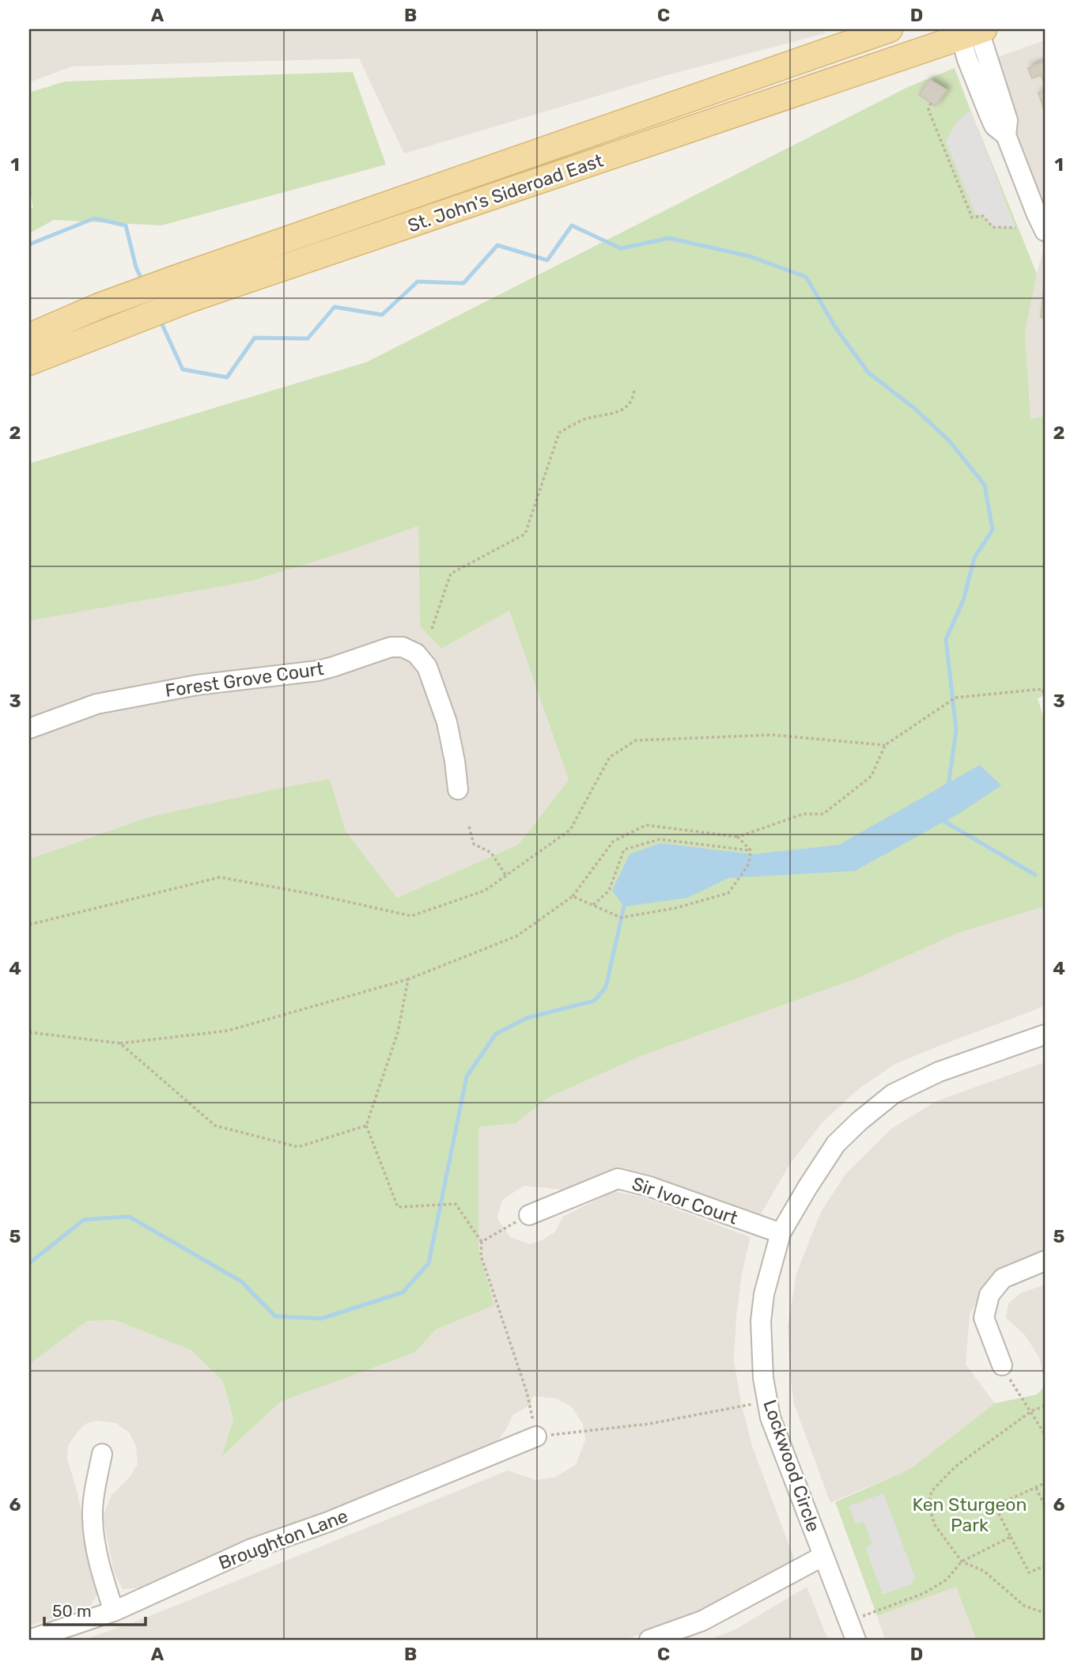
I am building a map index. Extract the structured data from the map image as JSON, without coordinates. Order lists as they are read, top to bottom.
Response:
{
  "streets": {
    "main road": ["St. John's Sideroad East"],
    "street": [
      "Forest Grove Court",
      "Sir Ivor Court",
      "Lockwood Circle",
      "Broughton Lane"
    ]
  },
  "crossings": [
    ["Sir Ivor Court", "Lockwood Circle"]
  ],
  "parks": ["Ken Sturgeon Park"],
  "scale_bar": "50 m",
  "grid": {
    "columns": [
      "A",
      "B",
      "C",
      "D"
    ],
    "rows": [
      "1",
      "2",
      "3",
      "4",
      "5",
      "6"
    ]
  }
}
